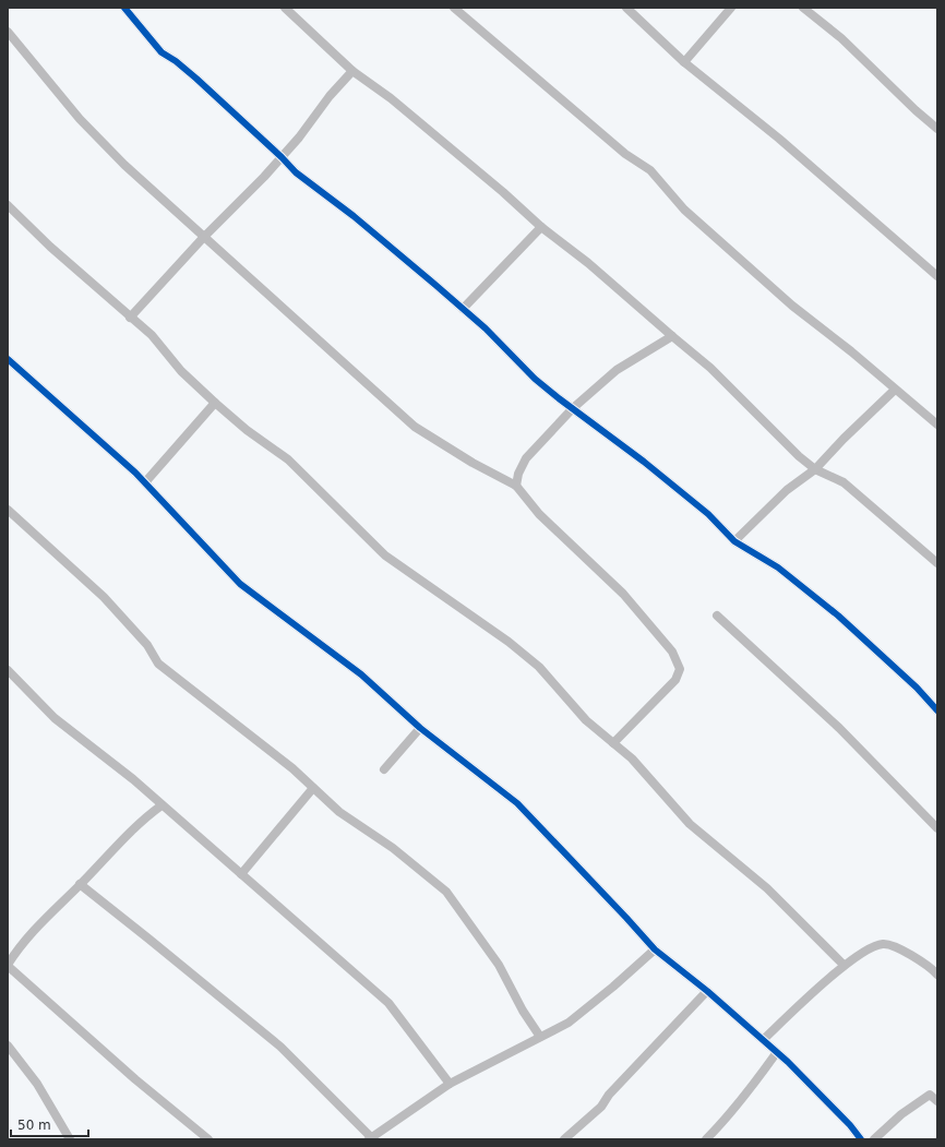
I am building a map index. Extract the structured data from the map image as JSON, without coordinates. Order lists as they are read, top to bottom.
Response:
{
  "scale_bar": "50 m"
}
